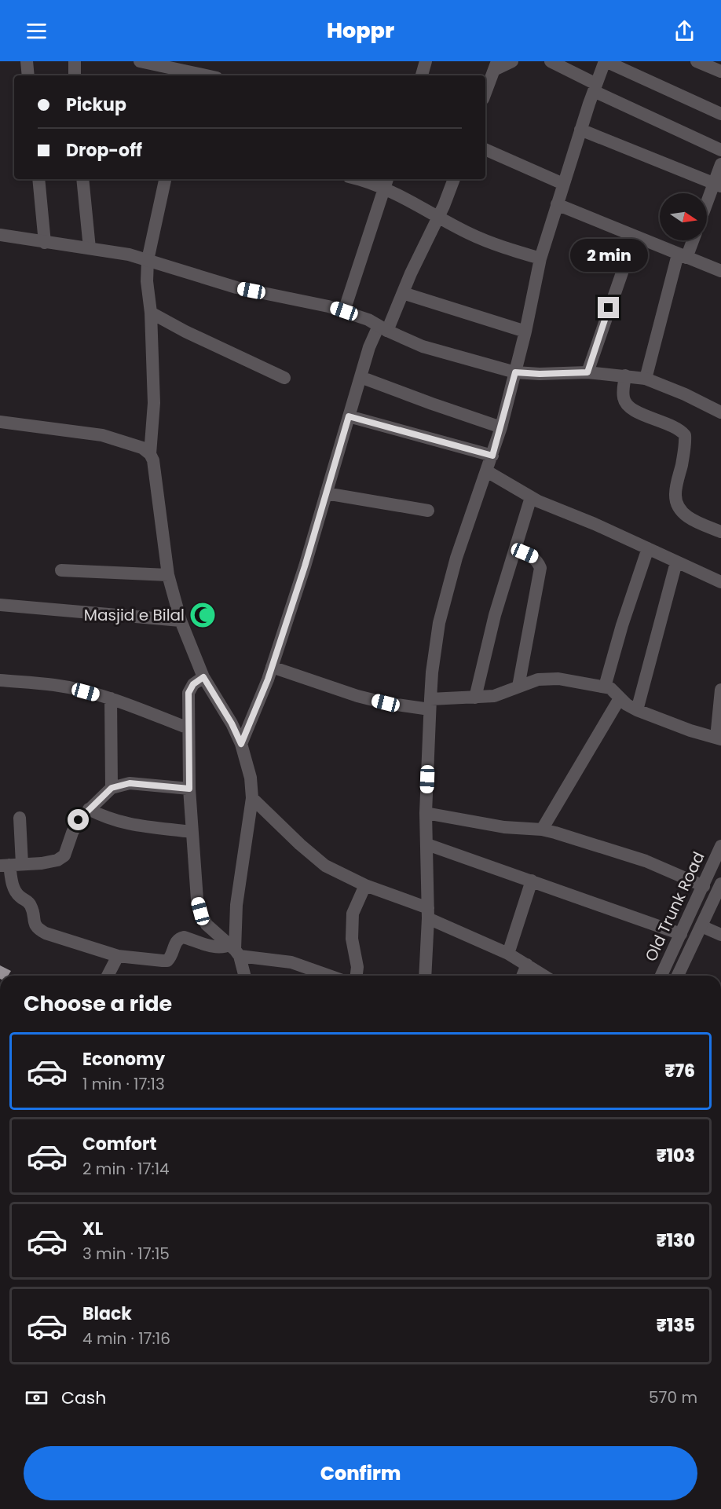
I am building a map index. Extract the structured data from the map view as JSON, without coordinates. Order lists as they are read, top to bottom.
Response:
{
  "streets": {
    "street": ["Old Trunk Road"]
  },
  "places": {
    "mosque": ["Masjid e Bilal"]
  },
  "north": "right",
  "page": {
    "header": "Hoppr",
    "banner": ["Pickup", "Drop-off"],
    "bubble": "2 min",
    "heading": "Choose a ride",
    "list": [
      {
        "name": "Economy",
        "note": "1 min · 17:13",
        "value": "₹76"
      },
      {
        "name": "Comfort",
        "note": "2 min · 17:14",
        "value": "₹103"
      },
      {
        "name": "XL",
        "note": "3 min · 17:15",
        "value": "₹130"
      },
      {
        "name": "Black",
        "note": "4 min · 17:16",
        "value": "₹135"
      }
    ],
    "pay": ["Cash", "570 m"],
    "buttons": "Confirm"
  }
}
